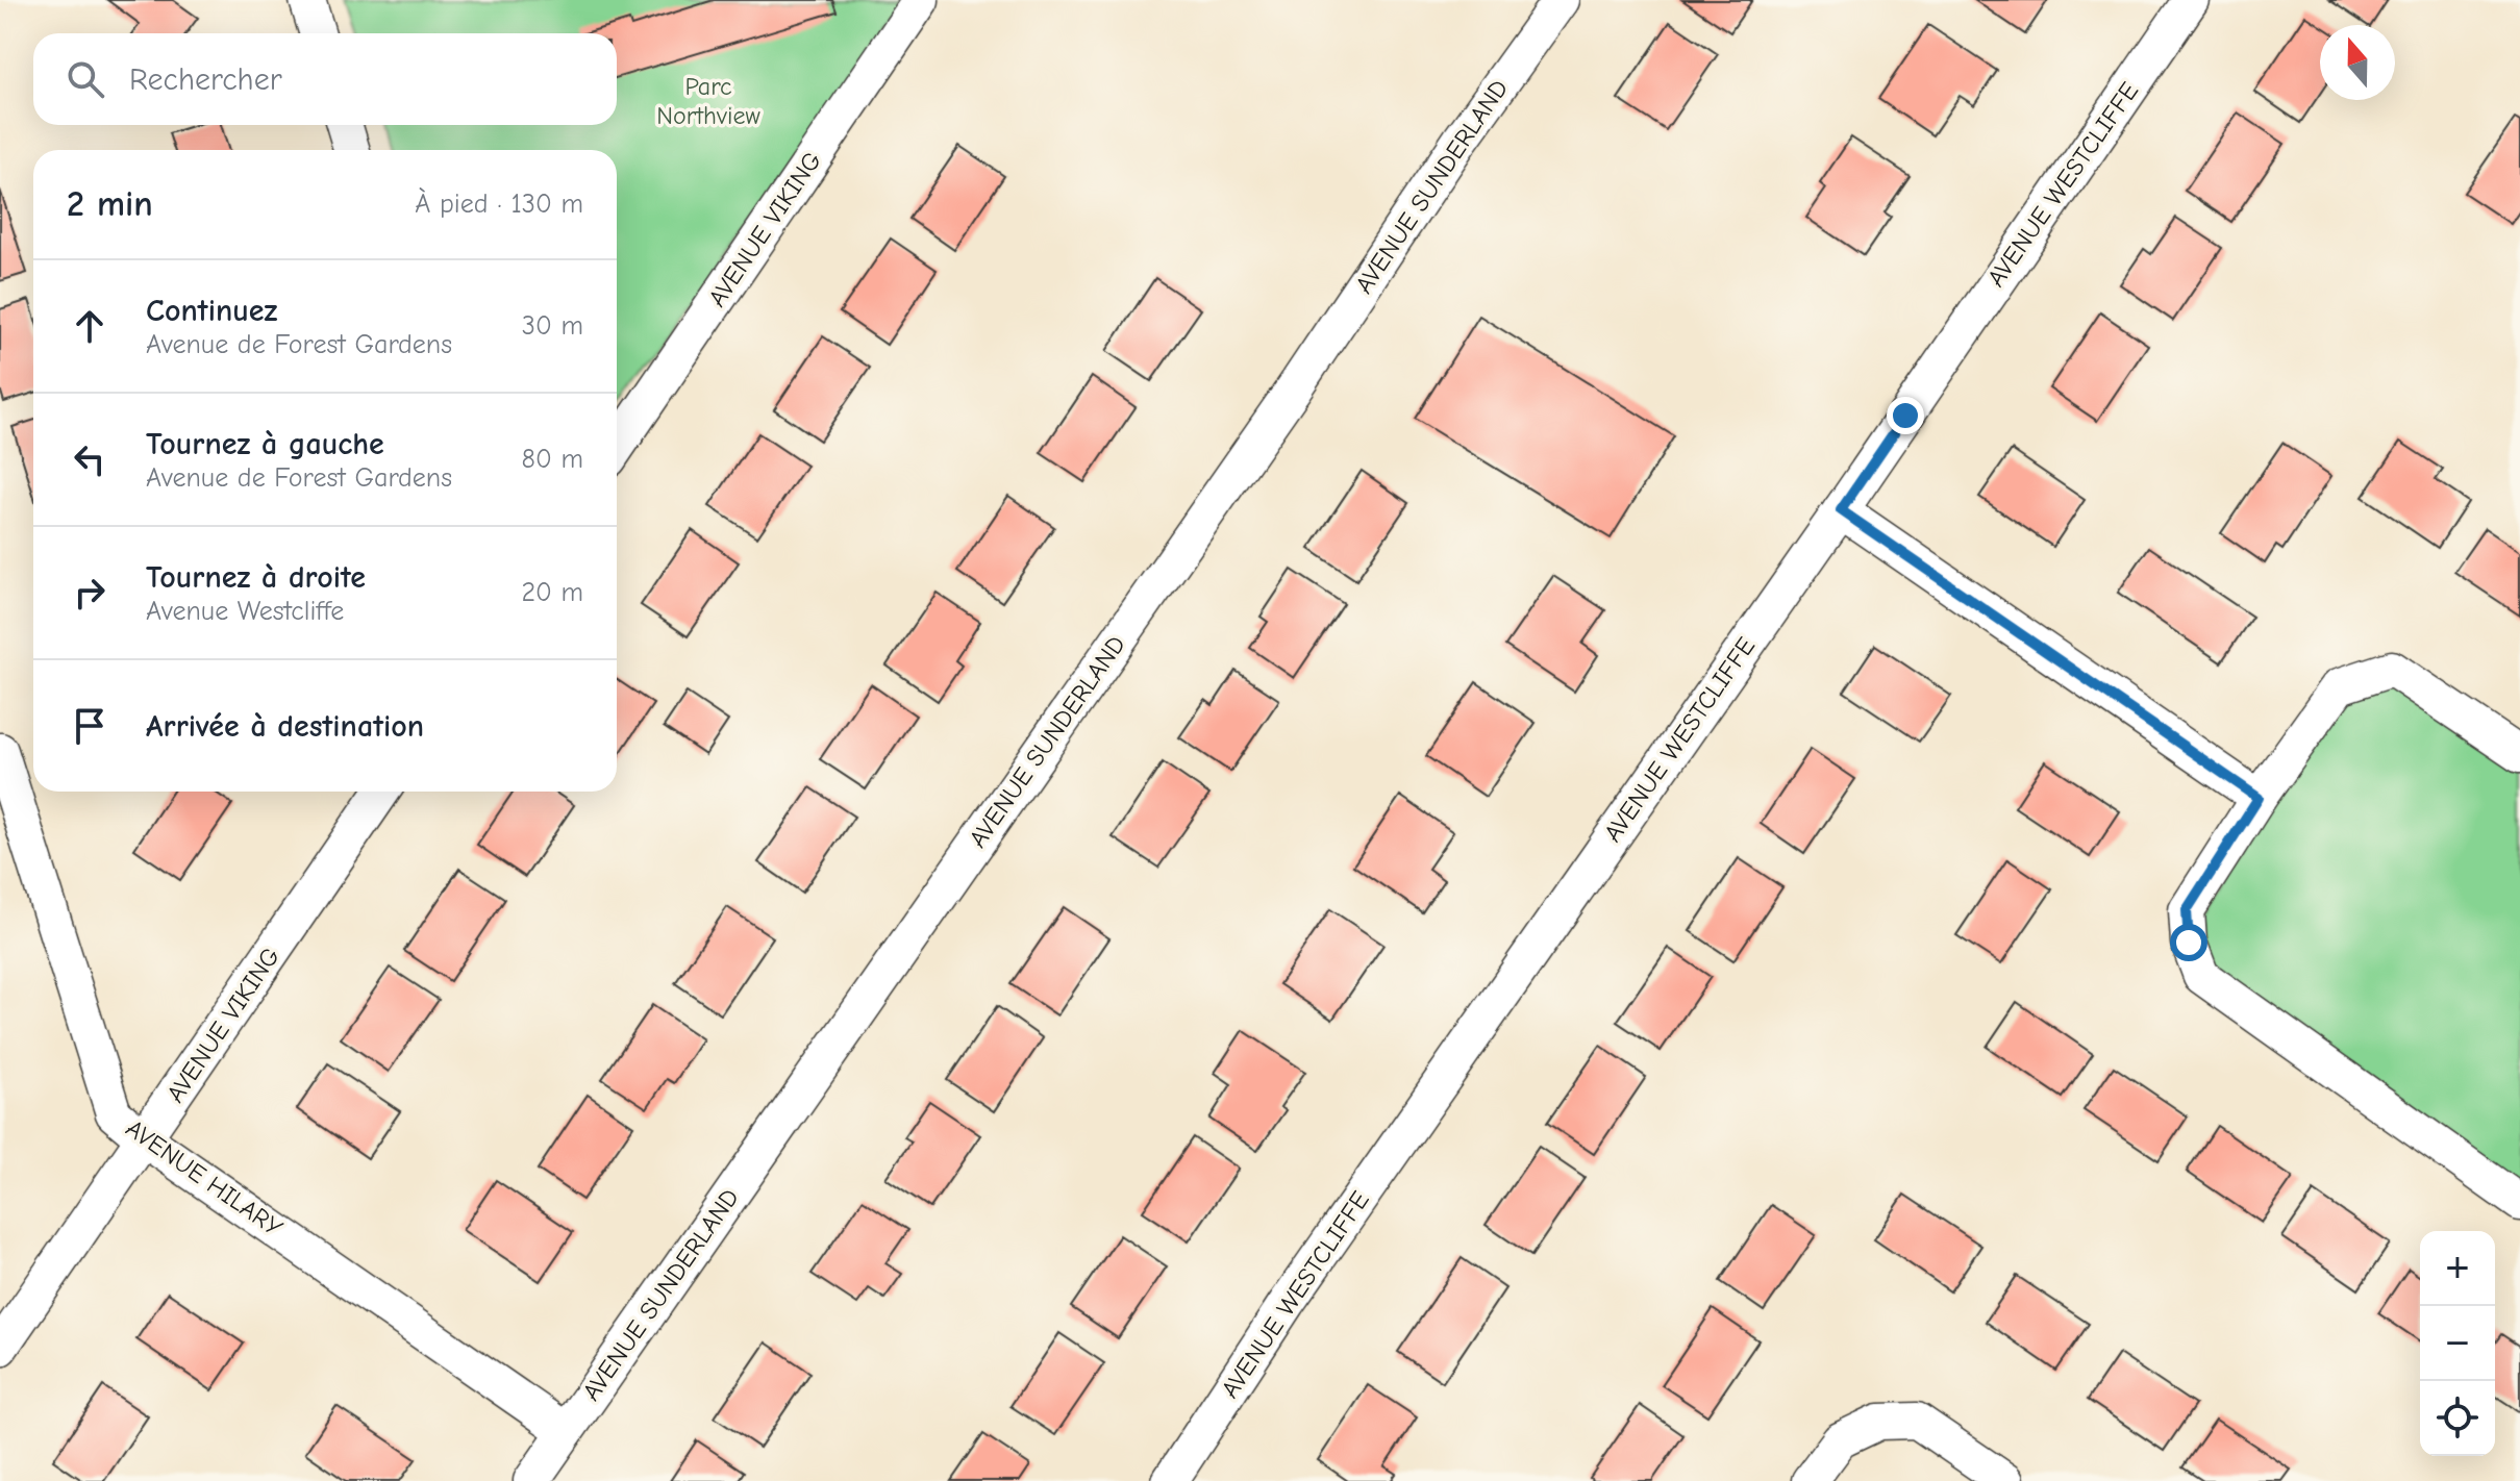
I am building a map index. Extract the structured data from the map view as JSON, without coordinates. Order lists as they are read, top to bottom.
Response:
{
  "streets": {
    "street": [
      "AVENUE WESTCLIFFE",
      "AVENUE SUNDERLAND",
      "AVENUE VIKING",
      "AVENUE HILARY"
    ]
  },
  "crossings": [
    ["AVENUE SUNDERLAND", "AVENUE HILARY"],
    ["AVENUE VIKING", "AVENUE HILARY"]
  ],
  "parks": ["Parc Northview"],
  "north": "top",
  "page": {
    "search": "Rechercher",
    "heading": ["2 min", "À pied · 130 m"],
    "list": [
      ["Continuez", "Avenue de Forest Gardens", "30 m"],
      ["Tournez à gauche", "Avenue de Forest Gardens", "80 m"],
      ["Tournez à droite", "Avenue Westcliffe", "20 m"],
      "Arrivée à destination"
    ],
    "map_buttons": ["+", "−"]
  }
}
